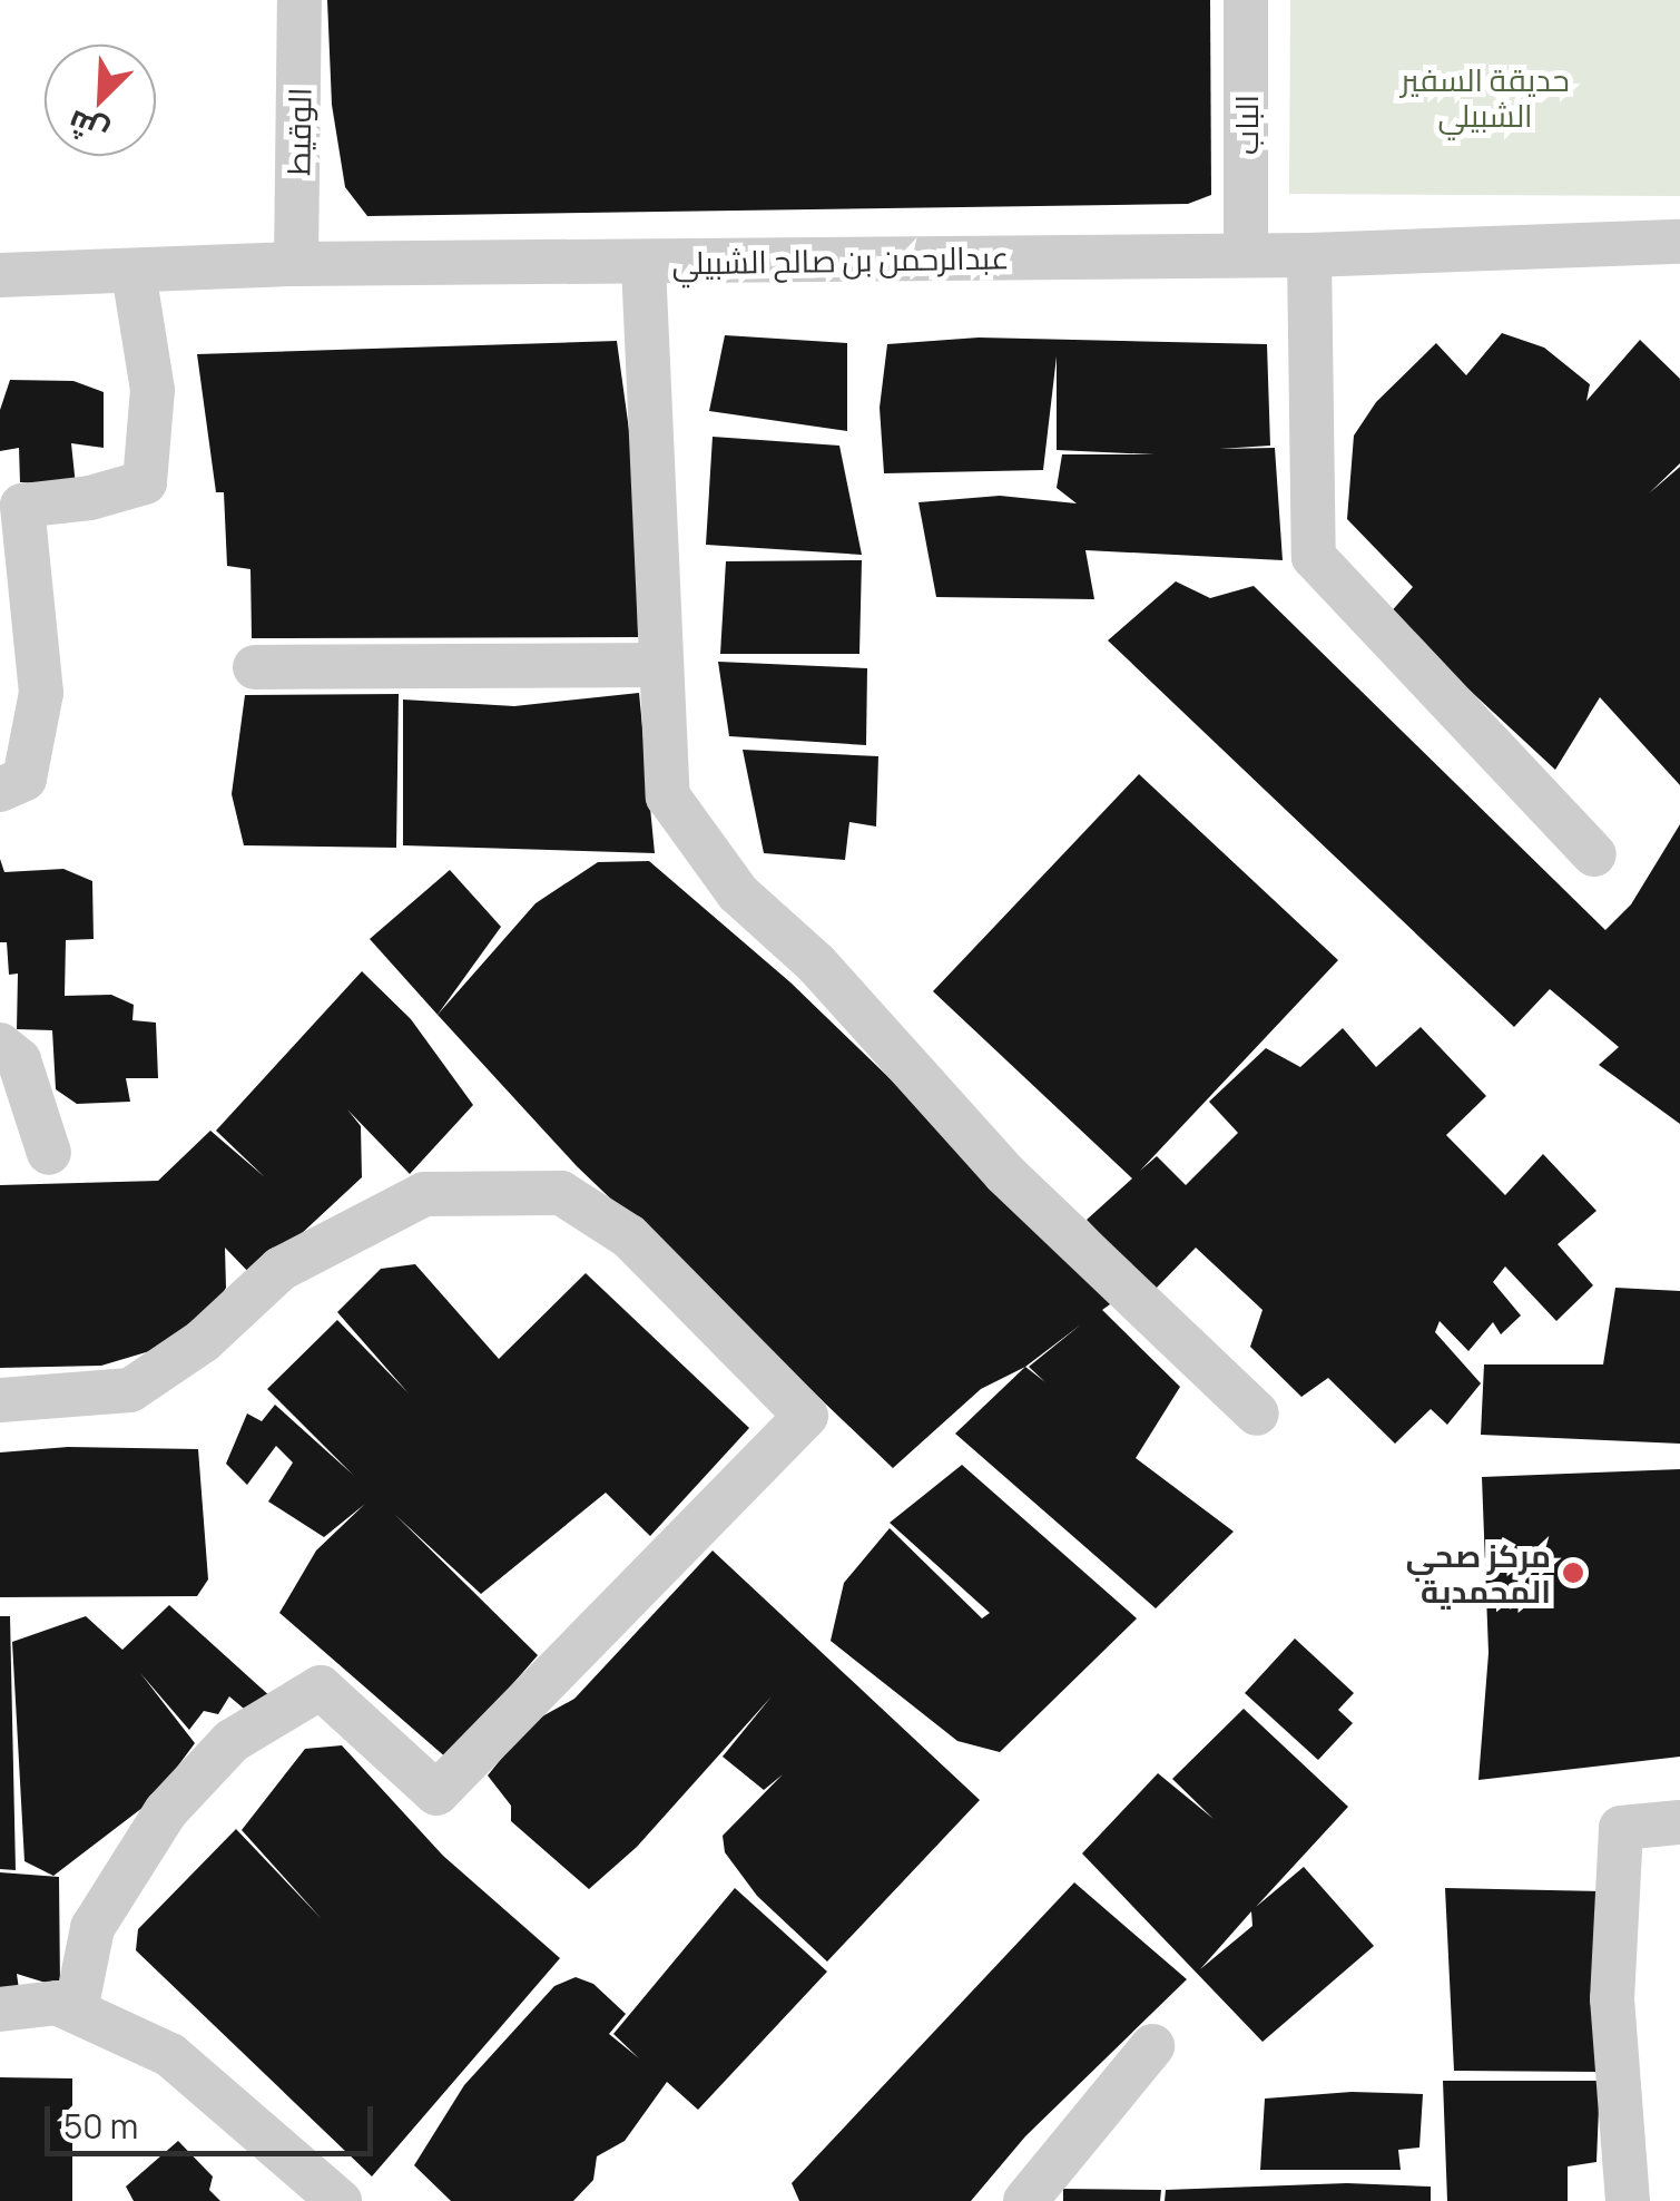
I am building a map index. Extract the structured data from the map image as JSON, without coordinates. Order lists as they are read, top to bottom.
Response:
{
  "streets": {
    "street": ["الباب", "الوقيط", "عبدالرحمن بن صالح الشبيلي"]
  },
  "crossings": [
    ["الباب", "عبدالرحمن بن صالح الشبيلي"],
    ["الوقيط", "عبدالرحمن بن صالح الشبيلي"]
  ],
  "parks": ["حديقة السفير الشبيلي"],
  "places": ["مركز صحي المحمدية"],
  "scale_bar": "50 m",
  "north": "bottom left"
}
